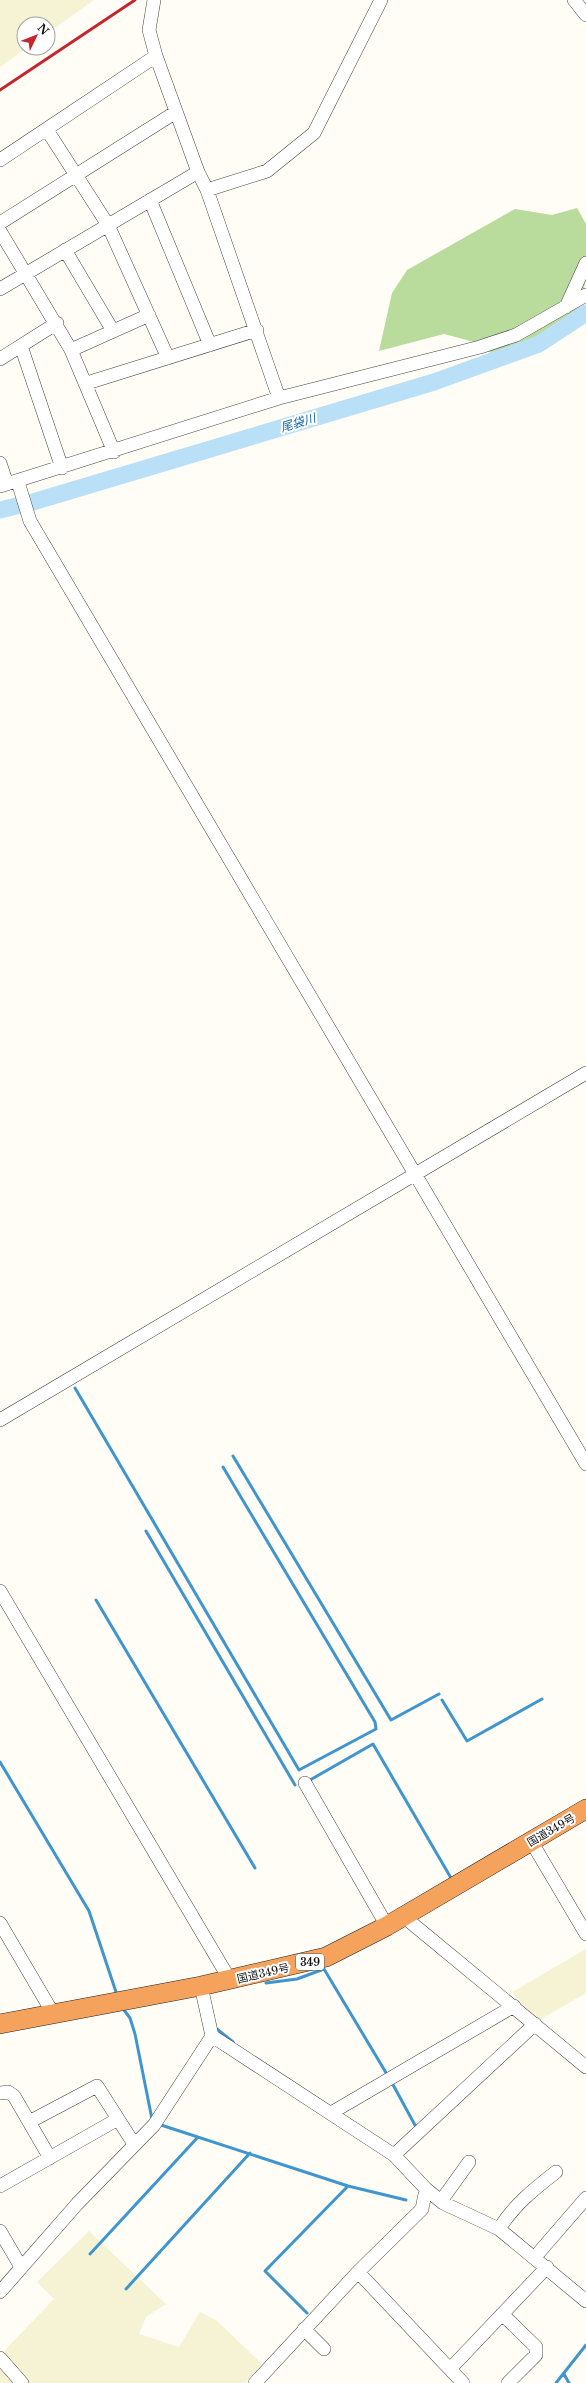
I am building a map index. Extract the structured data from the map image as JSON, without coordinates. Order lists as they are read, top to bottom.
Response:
{
  "streets": {
    "highway": ["国道349号", "349"]
  },
  "water": ["尾袋川"],
  "north": "top right"
}
